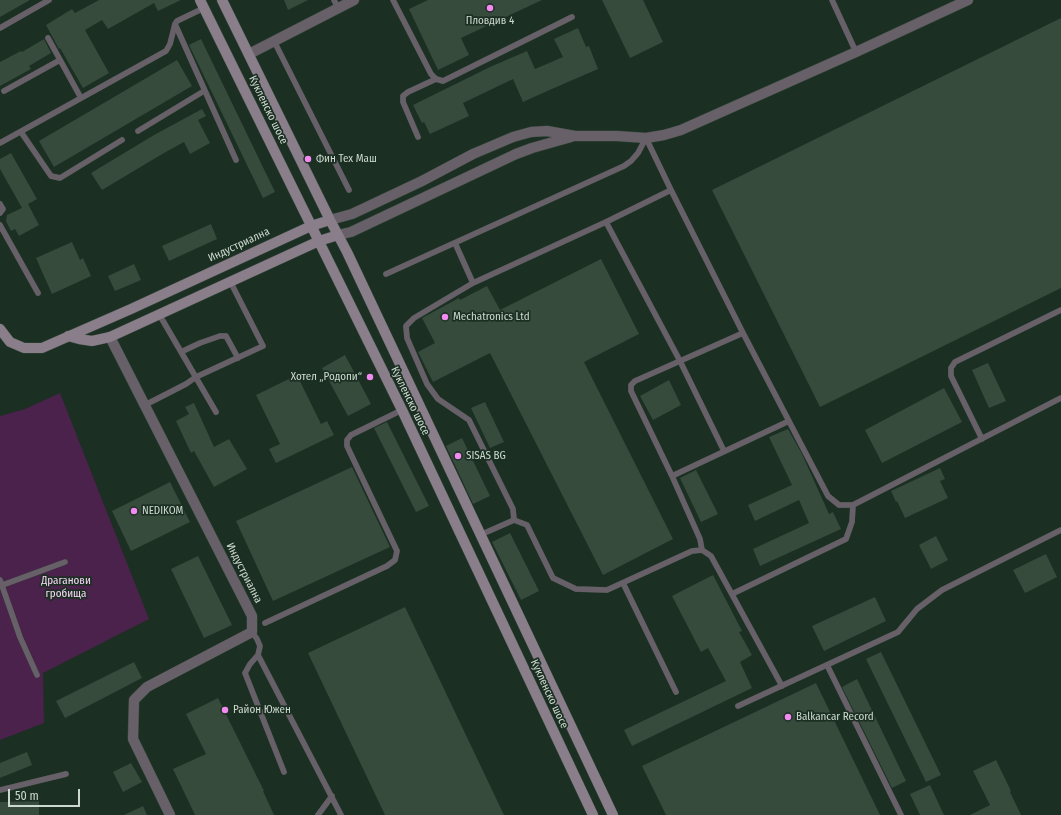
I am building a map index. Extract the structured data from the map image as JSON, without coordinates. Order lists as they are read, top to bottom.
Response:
{
  "streets": {
    "main road": ["Кукленско шосе", "Индустриална"]
  },
  "crossings": [
    ["Кукленско шосе", "Индустриална"]
  ],
  "parks": ["Драганови гробища"],
  "places": [
    "Пловдив 4",
    "Фин Тех Маш",
    "Mechatronics Ltd",
    "Хотел „Родопи“",
    "SISAS BG",
    "NEDIKOM",
    "Район Южен",
    "Balkancar Record"
  ],
  "scale_bar": "50 m"
}
